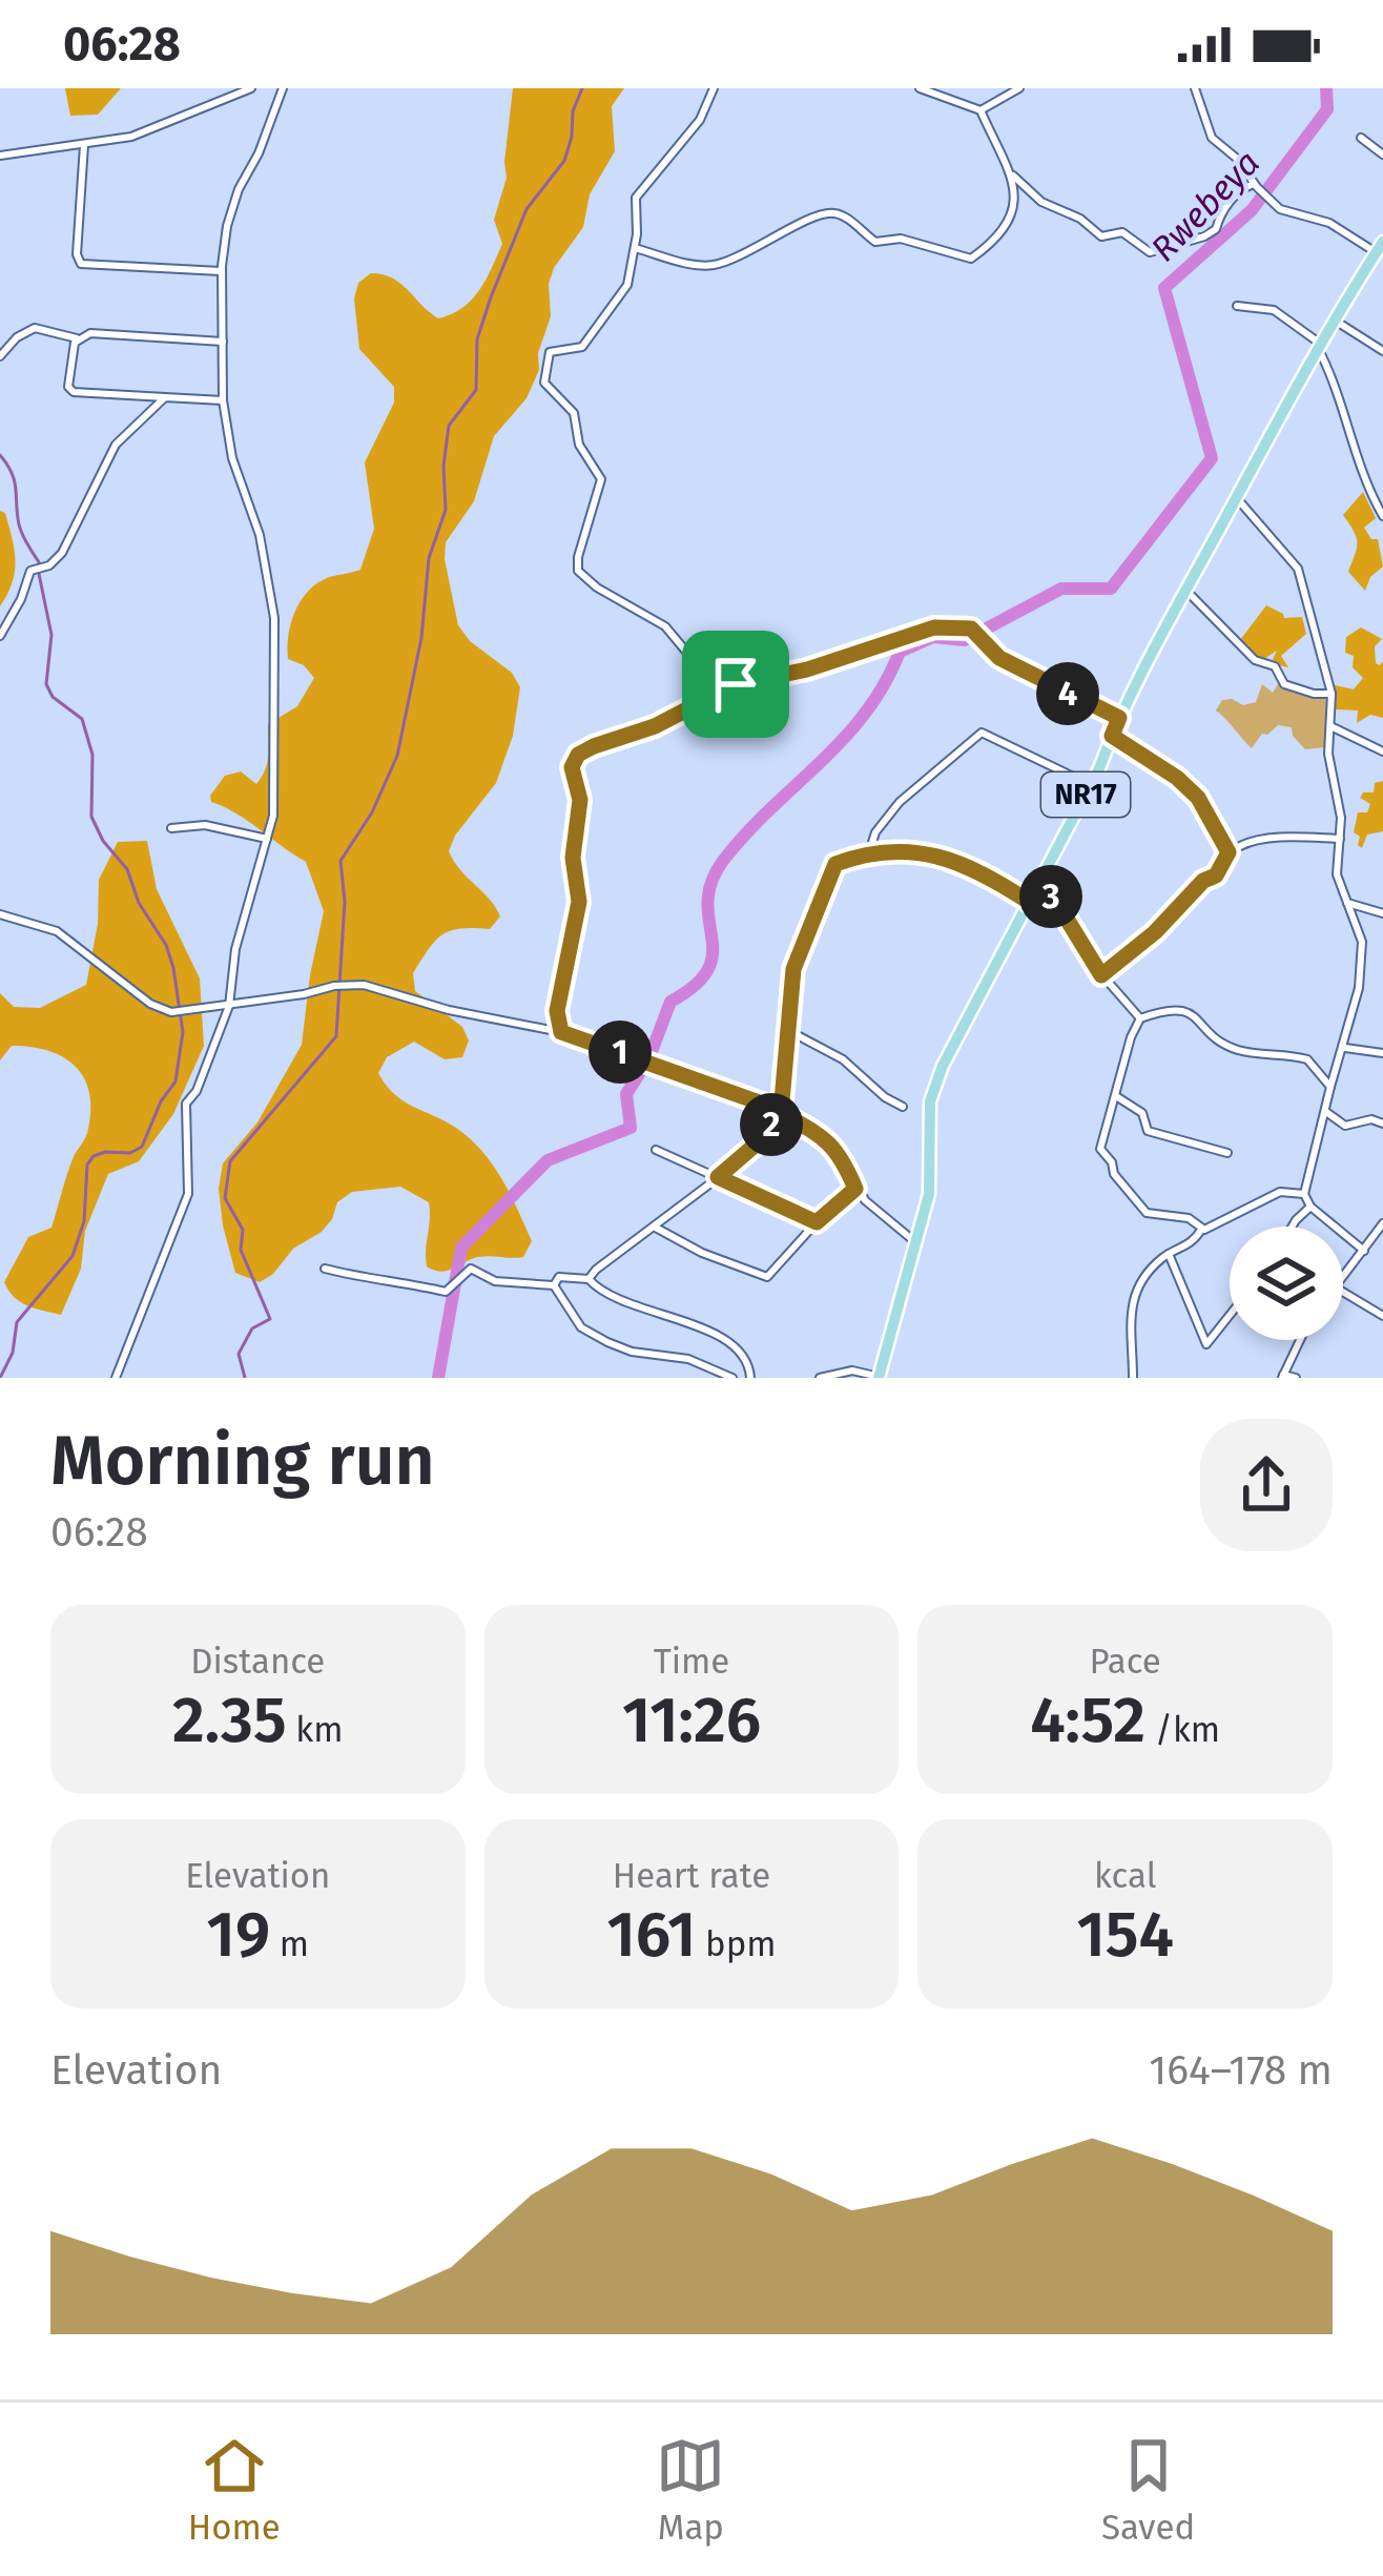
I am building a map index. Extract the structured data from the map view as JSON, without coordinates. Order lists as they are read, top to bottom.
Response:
{
  "streets": {
    "main road": ["NR17"]
  },
  "water": ["Rwebeya"],
  "page": {
    "status": "06:28",
    "pins": [
      "4",
      "3",
      "1",
      "2"
    ],
    "heading": ["Morning run", "06:28"],
    "stats": [
      ["Distance", "2.35 km"],
      ["Time", "11:26"],
      ["Pace", "4:52 /km"],
      ["Elevation", "19 m"],
      ["Heart rate", "161 bpm"],
      ["kcal", "154"]
    ],
    "chart": ["Elevation", "164–178 m"],
    "tabs": ["Home", "Map", "Saved"]
  }
}
